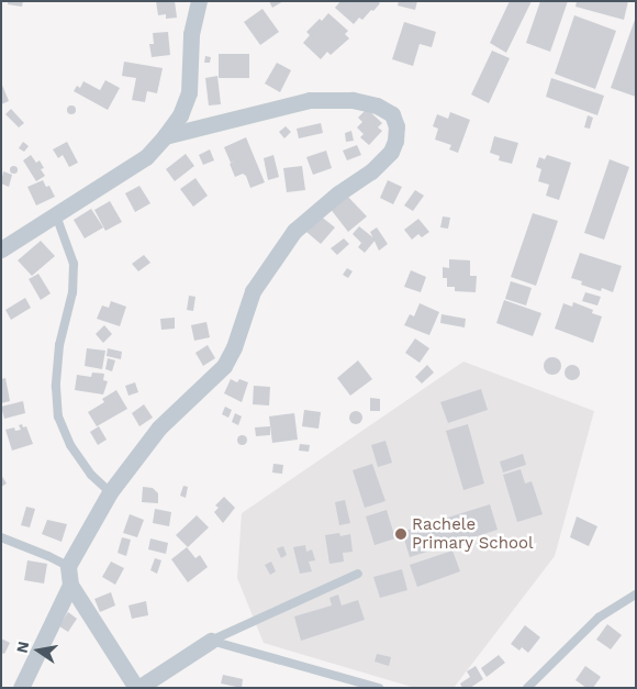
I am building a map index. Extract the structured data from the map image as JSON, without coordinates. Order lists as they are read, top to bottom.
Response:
{
  "places": ["Rachele Primary School"],
  "north": "left"
}
